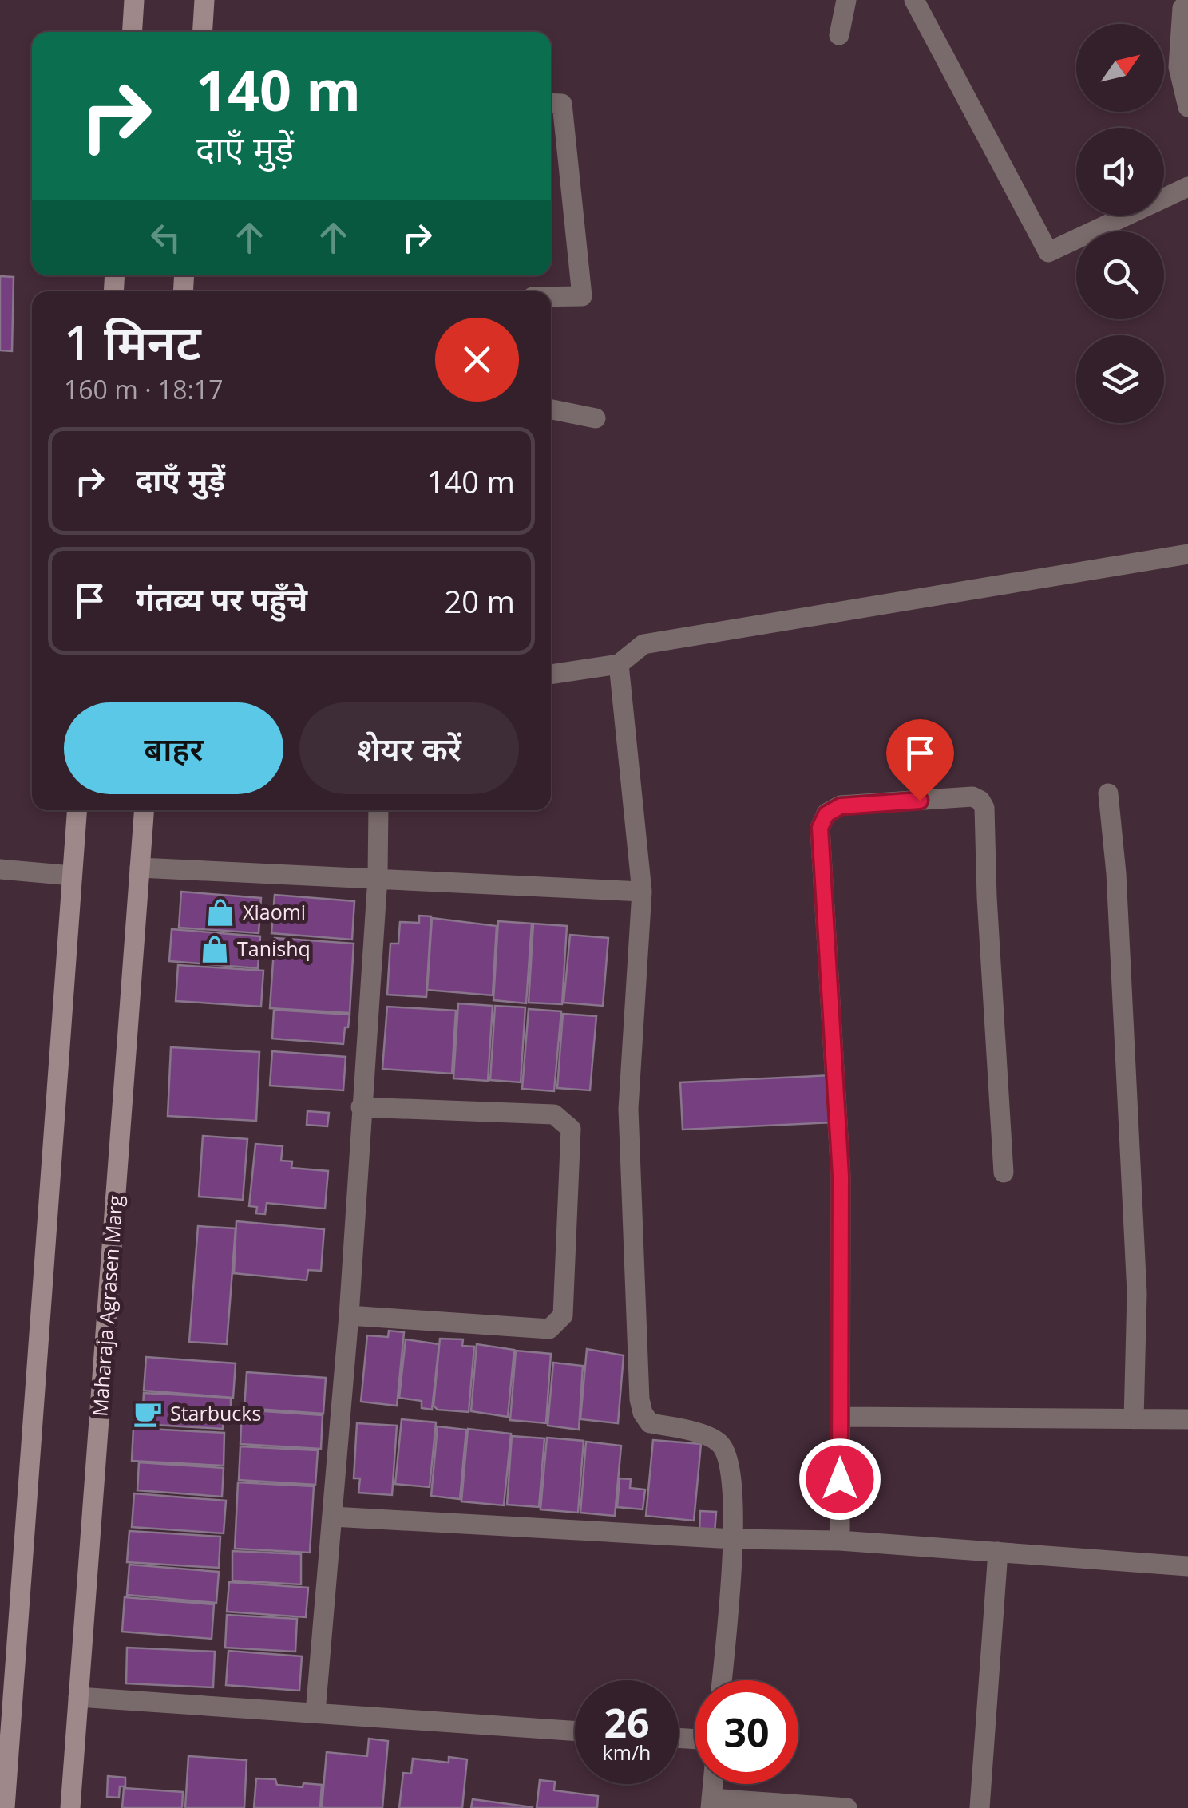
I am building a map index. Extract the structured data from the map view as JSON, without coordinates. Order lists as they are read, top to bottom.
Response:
{
  "streets": {
    "street": ["Maharaja Agrasen Marg"]
  },
  "places": {
    "shop": ["Xiaomi", "Tanishq"],
    "cafe": ["Starbucks"]
  },
  "north": "top right",
  "page": {
    "turn": ["140 m", "दाएँ मुड़ें"],
    "heading": ["1 मिनट", "160 m · 18:17"],
    "list": [
      {
        "name": "दाएँ मुड़ें",
        "value": "140 m"
      },
      {
        "name": "गंतव्य पर पहुँचे",
        "value": "20 m"
      }
    ],
    "buttons": ["बाहर", "शेयर करें"],
    "speed": "26 km/h",
    "limit": "30"
  }
}
